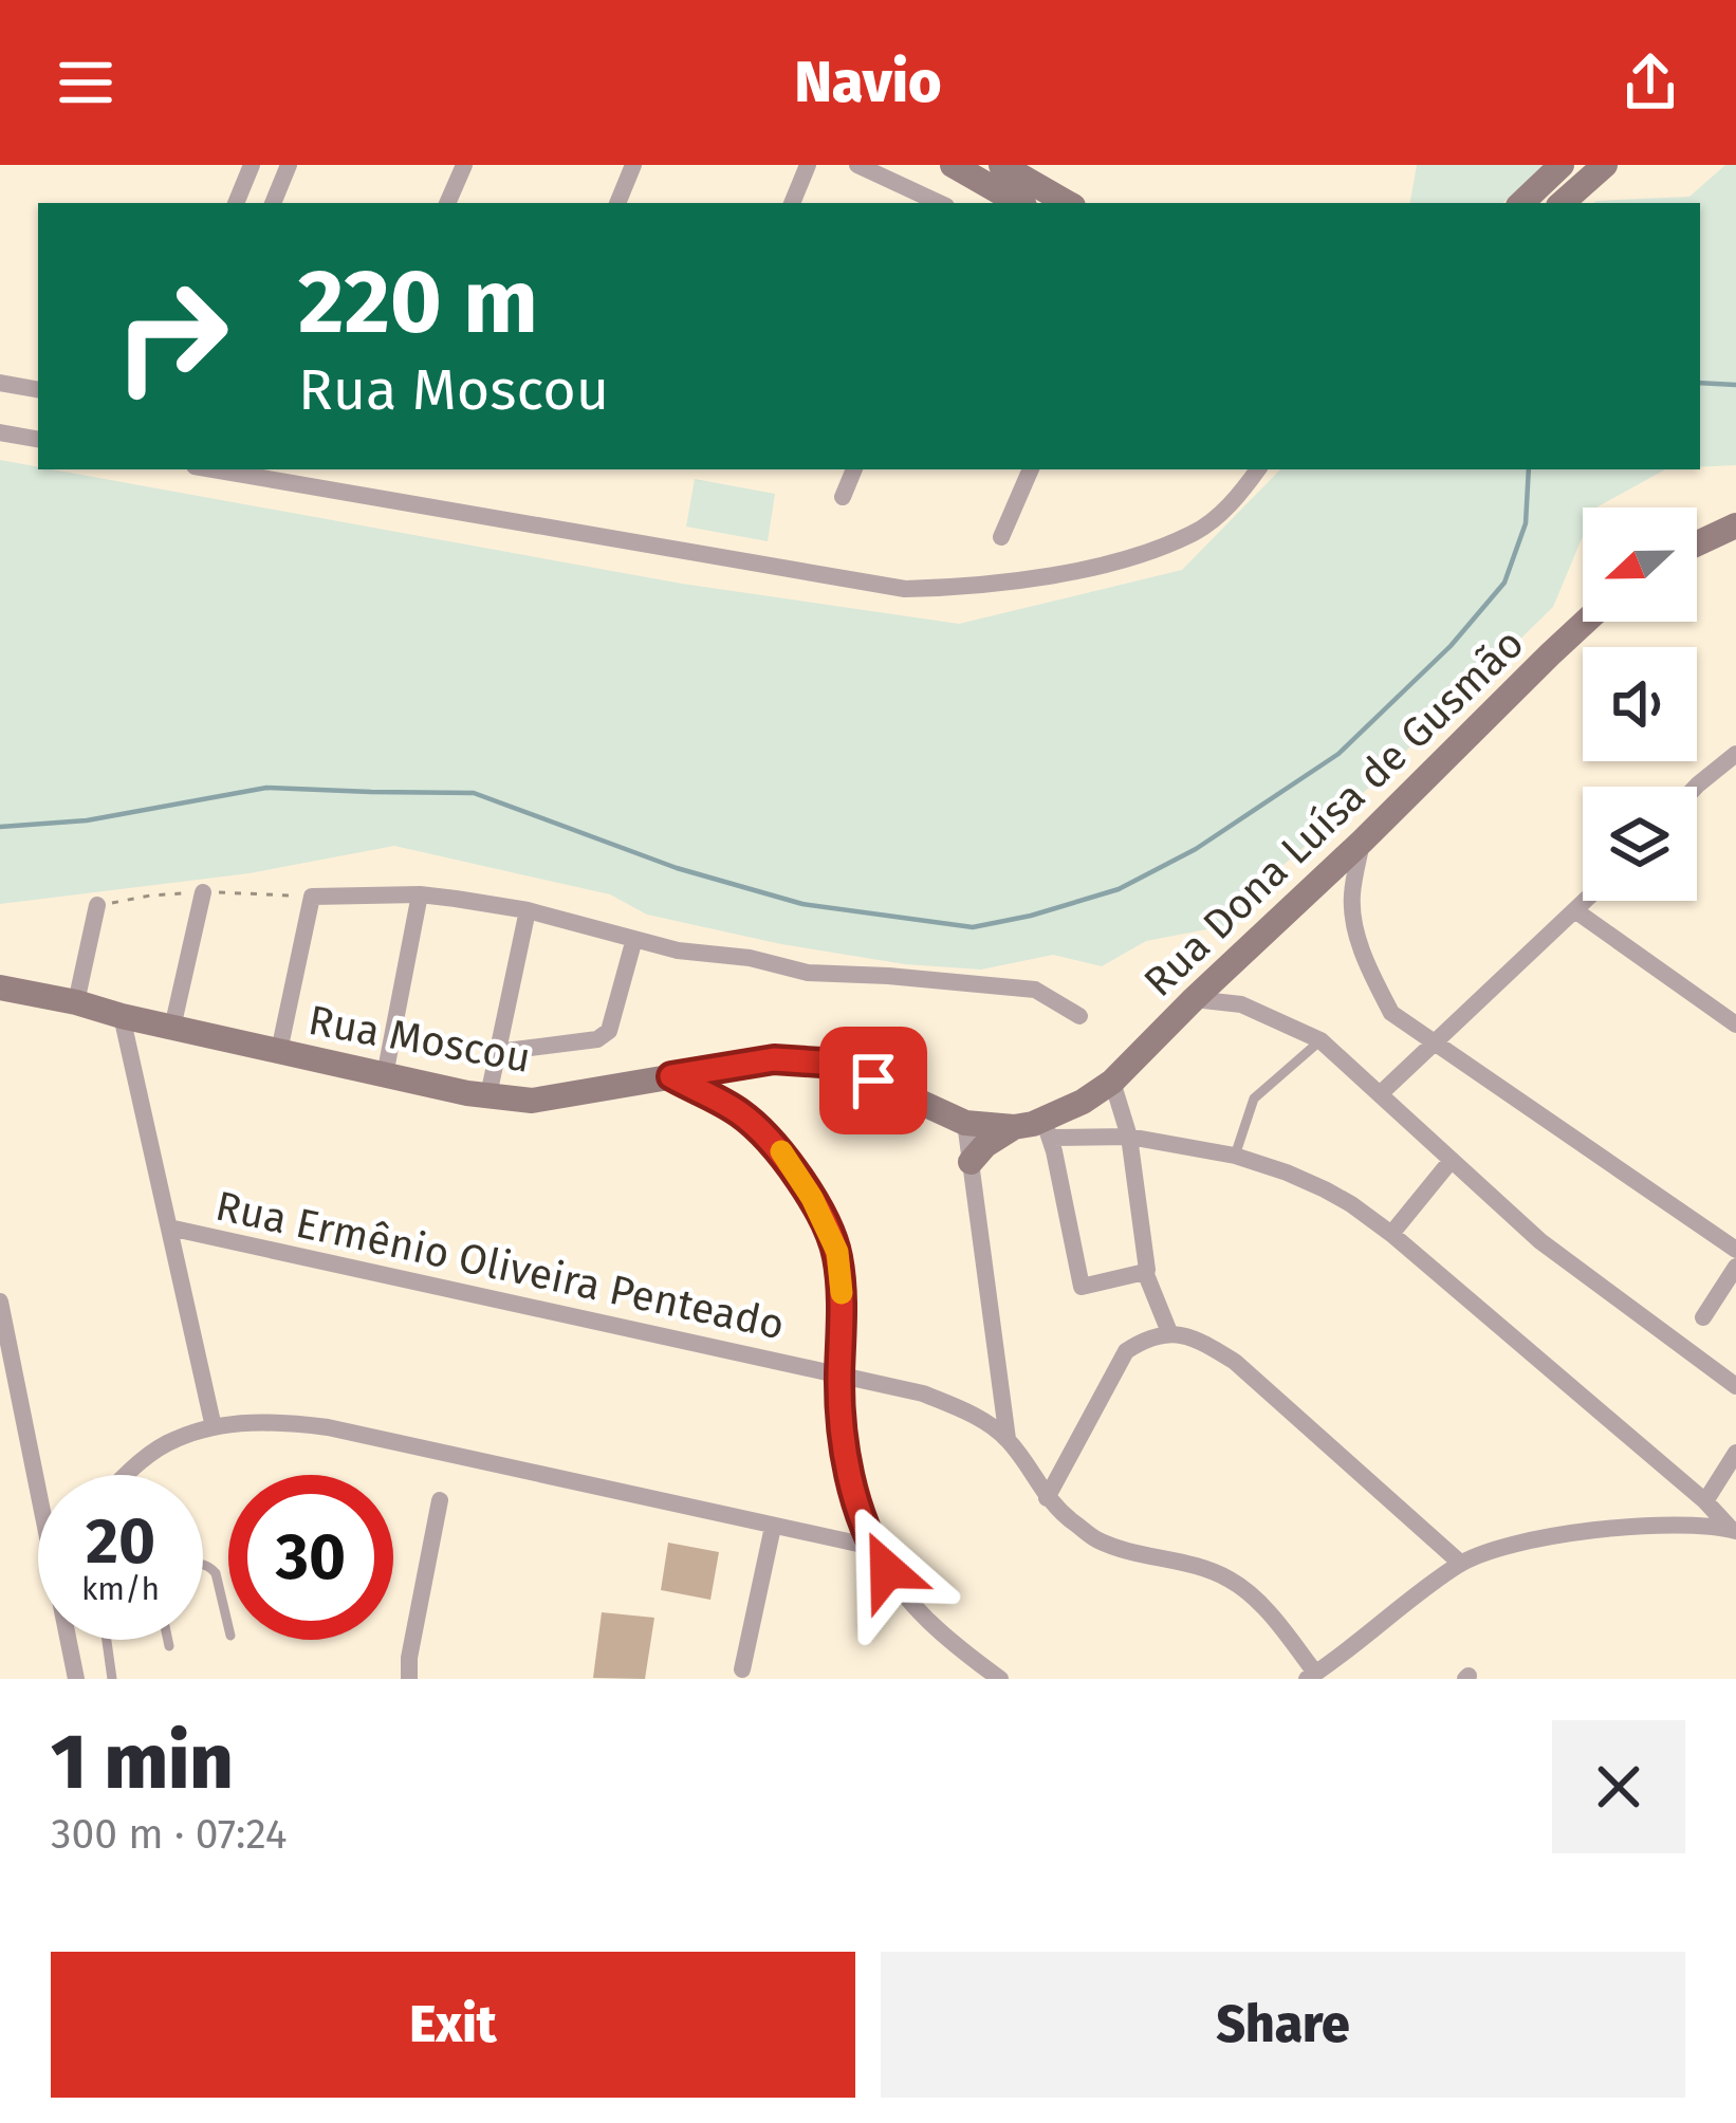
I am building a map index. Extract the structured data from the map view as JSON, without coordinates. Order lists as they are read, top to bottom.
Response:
{
  "streets": {
    "street": ["Rua Dona Luísa de Gusmão", "Rua Moscou", "Rua Ermênio Oliveira Penteado"]
  },
  "crossings": [
    ["Rua Dona Luísa de Gusmão", "Rua Moscou"]
  ],
  "north": "left",
  "page": {
    "header": "Navio",
    "turn": ["220 m", "Rua Moscou"],
    "speed": "20 km/h",
    "limit": "30",
    "heading": ["1 min", "300 m · 07:24"],
    "buttons": ["Exit", "Share"]
  }
}
